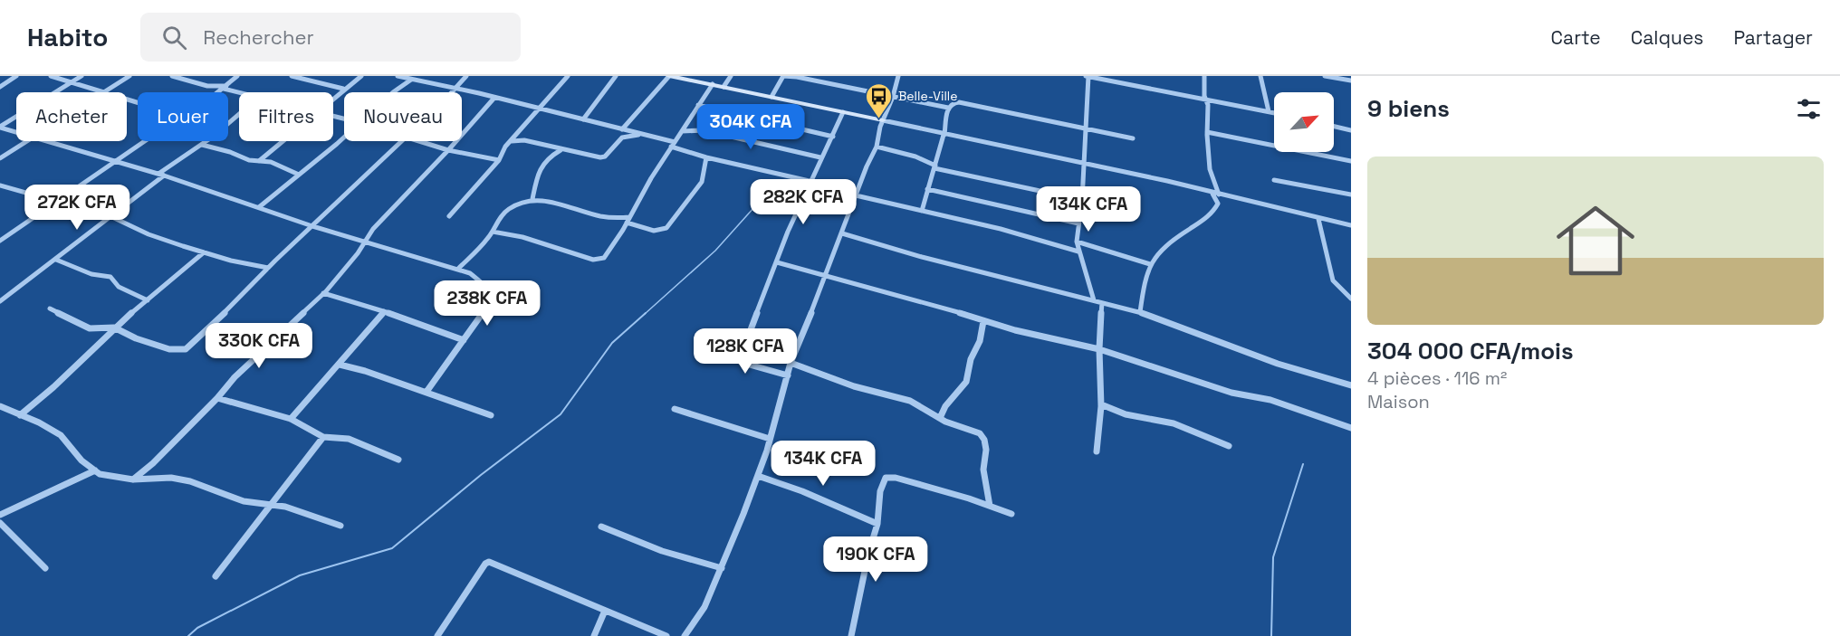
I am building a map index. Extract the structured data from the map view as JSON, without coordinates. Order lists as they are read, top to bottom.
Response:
{
  "places": {
    "bus stop": ["Belle-Ville"]
  },
  "north": "top right",
  "page": {
    "header": "Habito",
    "search": "Rechercher",
    "nav": ["Carte", "Calques", "Partager"],
    "heading": "9 biens",
    "chip": [
      "Acheter",
      "Louer",
      "Filtres",
      "Nouveau"
    ],
    "price": [
      "304K CFA",
      "282K CFA",
      "272K CFA",
      "134K CFA",
      "238K CFA",
      "330K CFA",
      "128K CFA",
      "134K CFA",
      "190K CFA"
    ],
    "list": [
      {
        "name": "304 000 CFA/mois",
        "note": "4 pièces · 116 m² · Maison"
      }
    ]
  }
}
